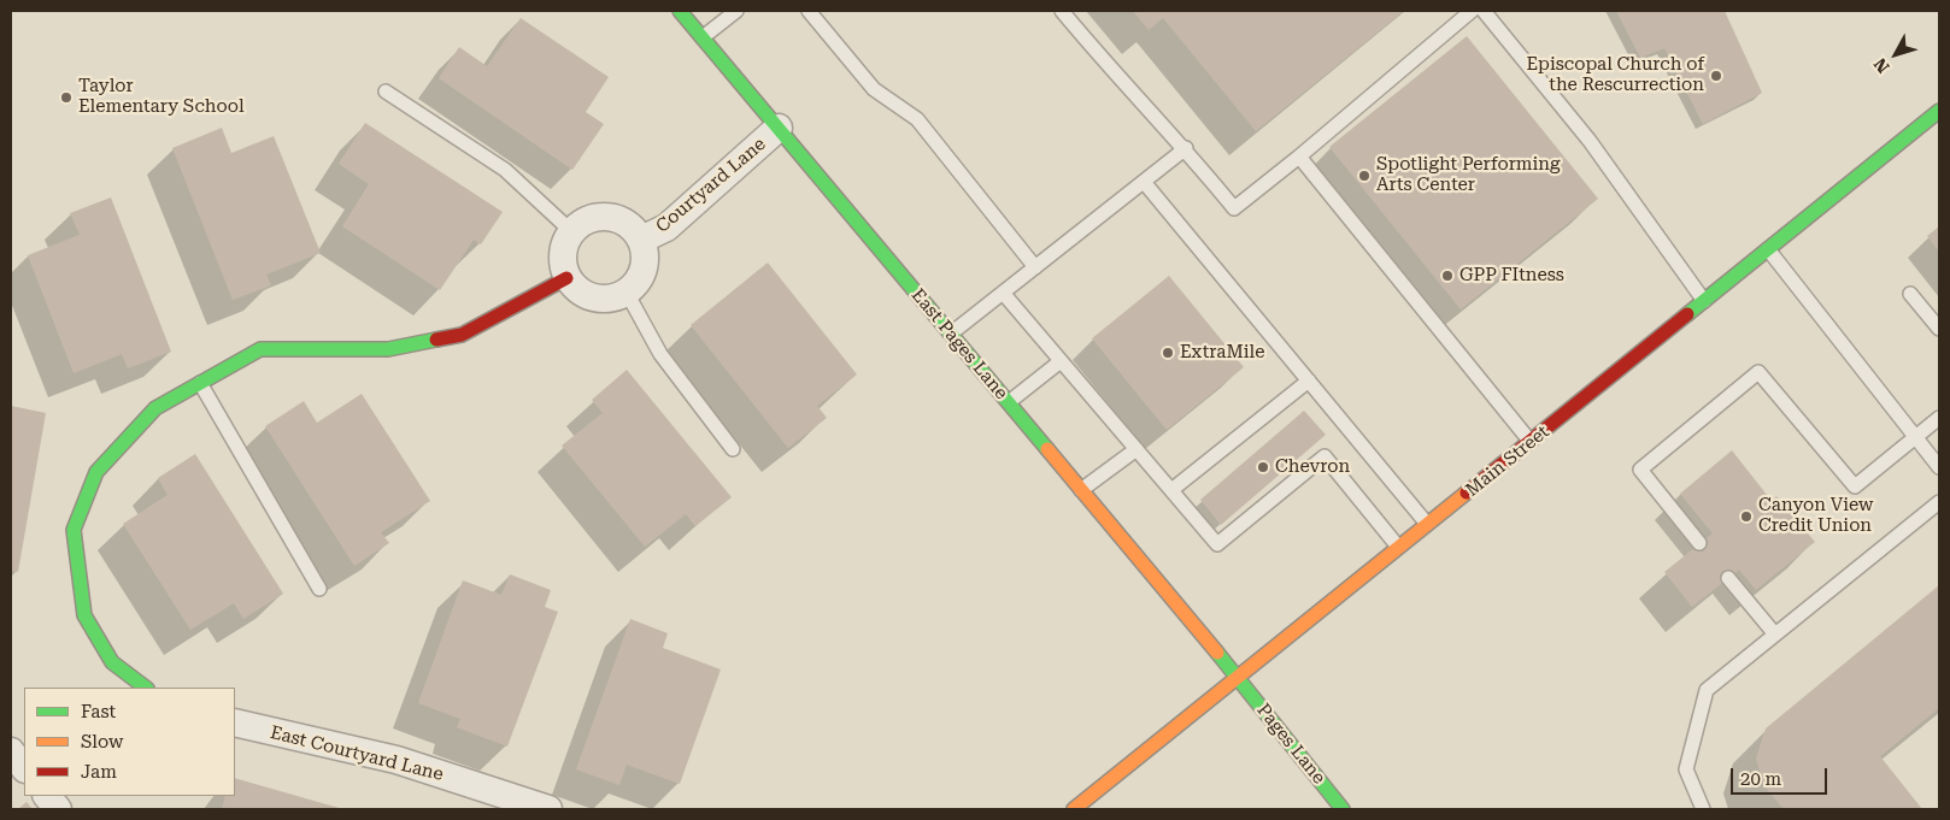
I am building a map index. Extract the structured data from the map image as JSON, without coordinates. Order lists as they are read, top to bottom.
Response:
{
  "streets": {
    "main road": ["East Pages Lane", "Main Street", "Pages Lane"],
    "street": ["Courtyard Lane", "East Courtyard Lane"]
  },
  "crossings": [
    ["Courtyard Lane", "East Pages Lane"],
    ["East Pages Lane", "Main Street"],
    ["East Pages Lane", "Pages Lane"],
    ["Main Street", "Pages Lane"]
  ],
  "places": [
    "Episcopal Church of the Rescurrection",
    "Taylor Elementary School",
    "Spotlight Performing Arts Center",
    "GPP FItness",
    "ExtraMile",
    "Chevron",
    "Canyon View Credit Union"
  ],
  "legend": ["Fast", "Slow", "Jam"],
  "scale_bar": "20 m",
  "north": "bottom left"
}
